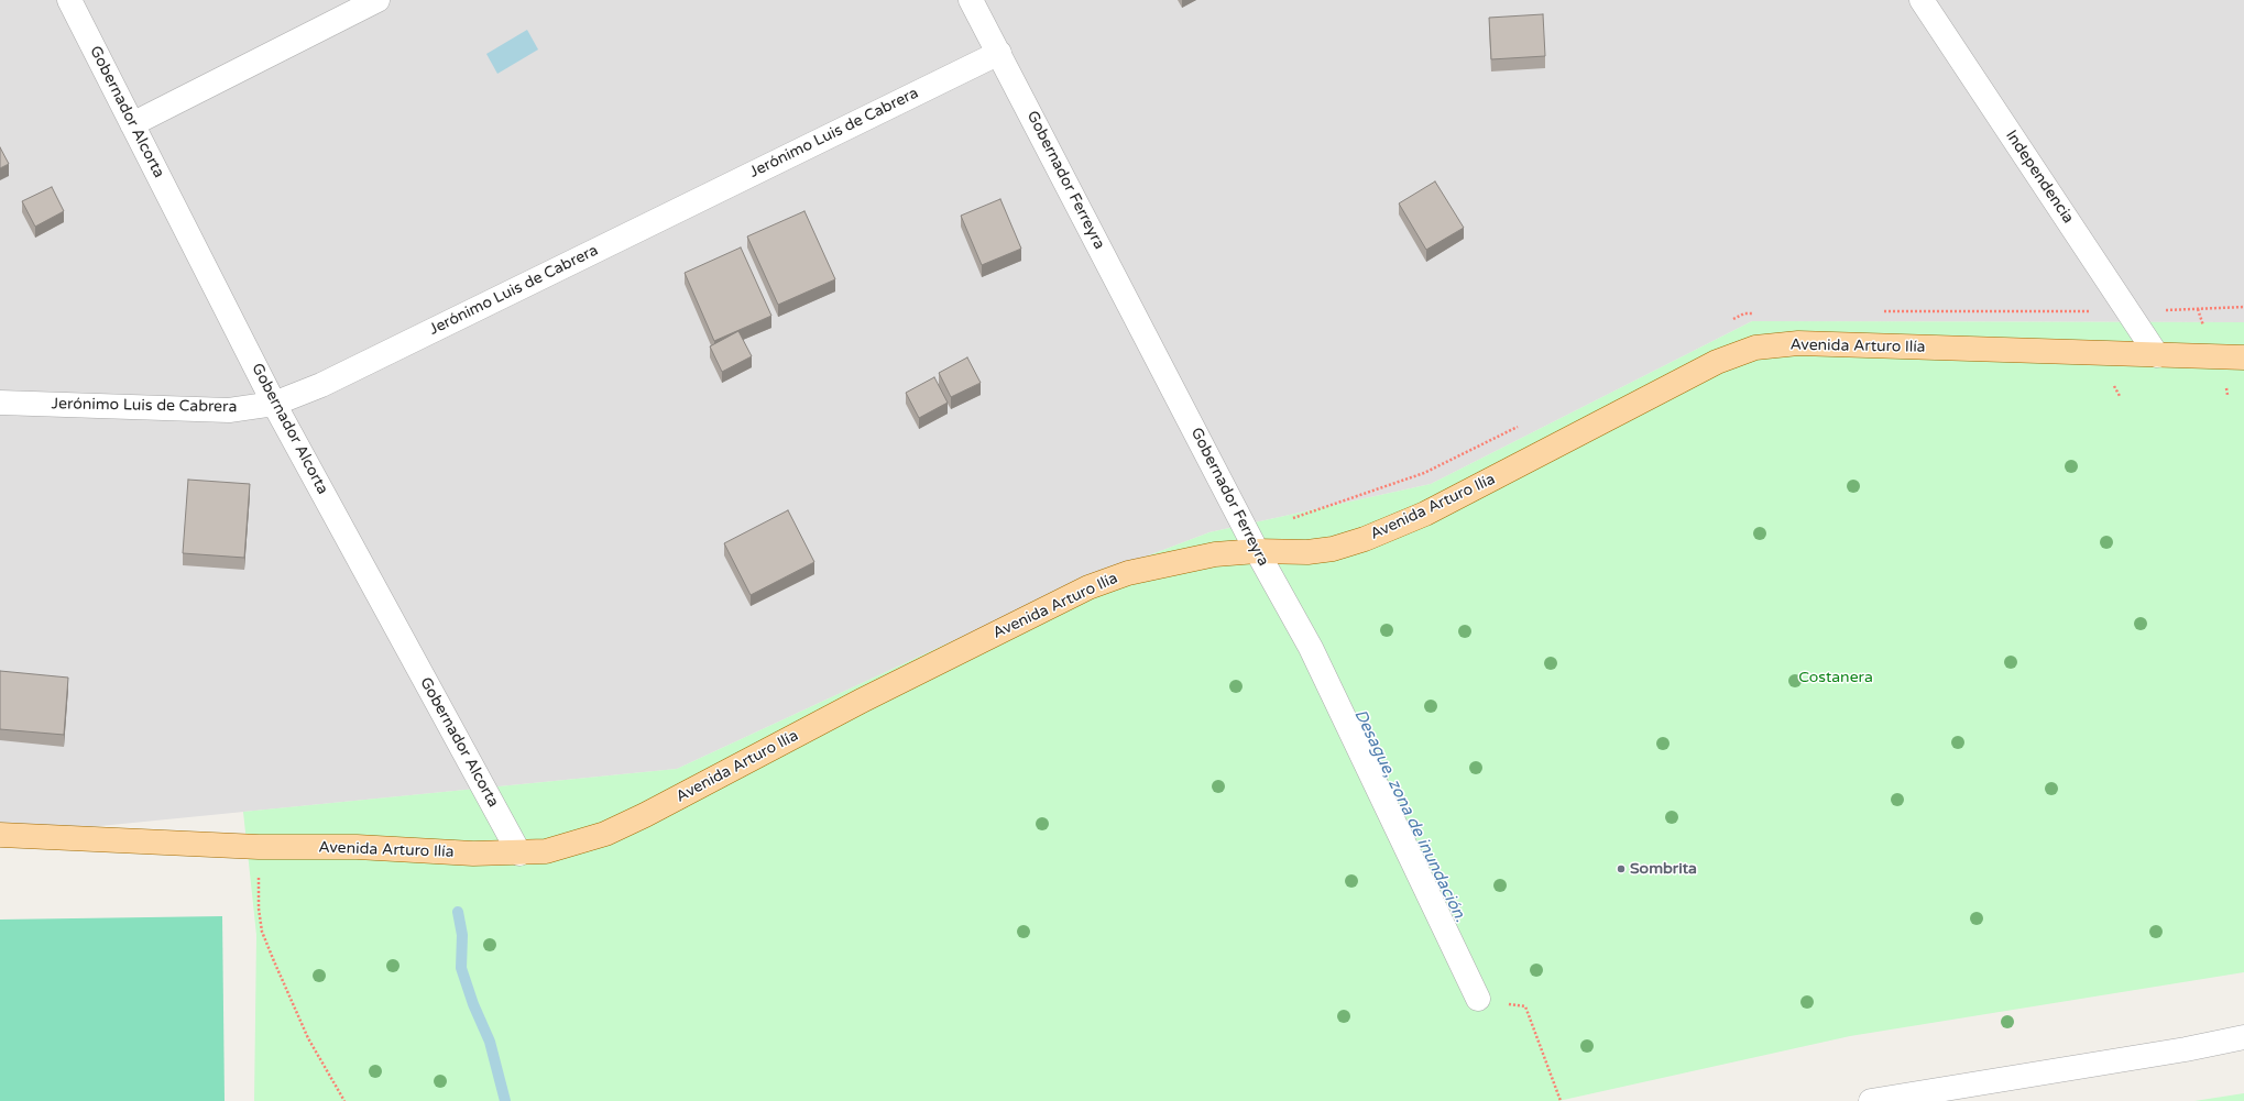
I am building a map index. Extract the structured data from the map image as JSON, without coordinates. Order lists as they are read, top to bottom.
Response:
{
  "streets": {
    "main road": ["Avenida Arturo Ilía"],
    "street": [
      "Gobernador Alcorta",
      "Jerónimo Luis de Cabrera",
      "Independencia",
      "Gobernador Ferreyra"
    ]
  },
  "crossings": [
    ["Gobernador Alcorta", "Jerónimo Luis de Cabrera"],
    ["Gobernador Alcorta", "Avenida Arturo Ilía"],
    ["Jerónimo Luis de Cabrera", "Gobernador Ferreyra"],
    ["Independencia", "Avenida Arturo Ilía"],
    ["Gobernador Ferreyra", "Avenida Arturo Ilía"]
  ],
  "water": ["Desague, zona de inundación."],
  "parks": ["Costanera"],
  "places": ["Sombrita"]
}
